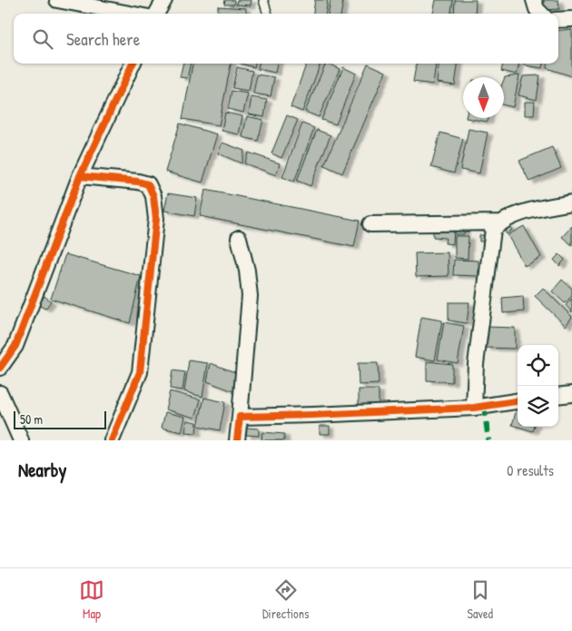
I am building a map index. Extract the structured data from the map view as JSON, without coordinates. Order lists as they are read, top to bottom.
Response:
{
  "scale_bar": "50 m",
  "north": "bottom",
  "page": {
    "search": "Search here",
    "scale": "50 m",
    "heading": ["Nearby", "0 results"],
    "nav": ["Map", "Directions", "Saved"]
  }
}
